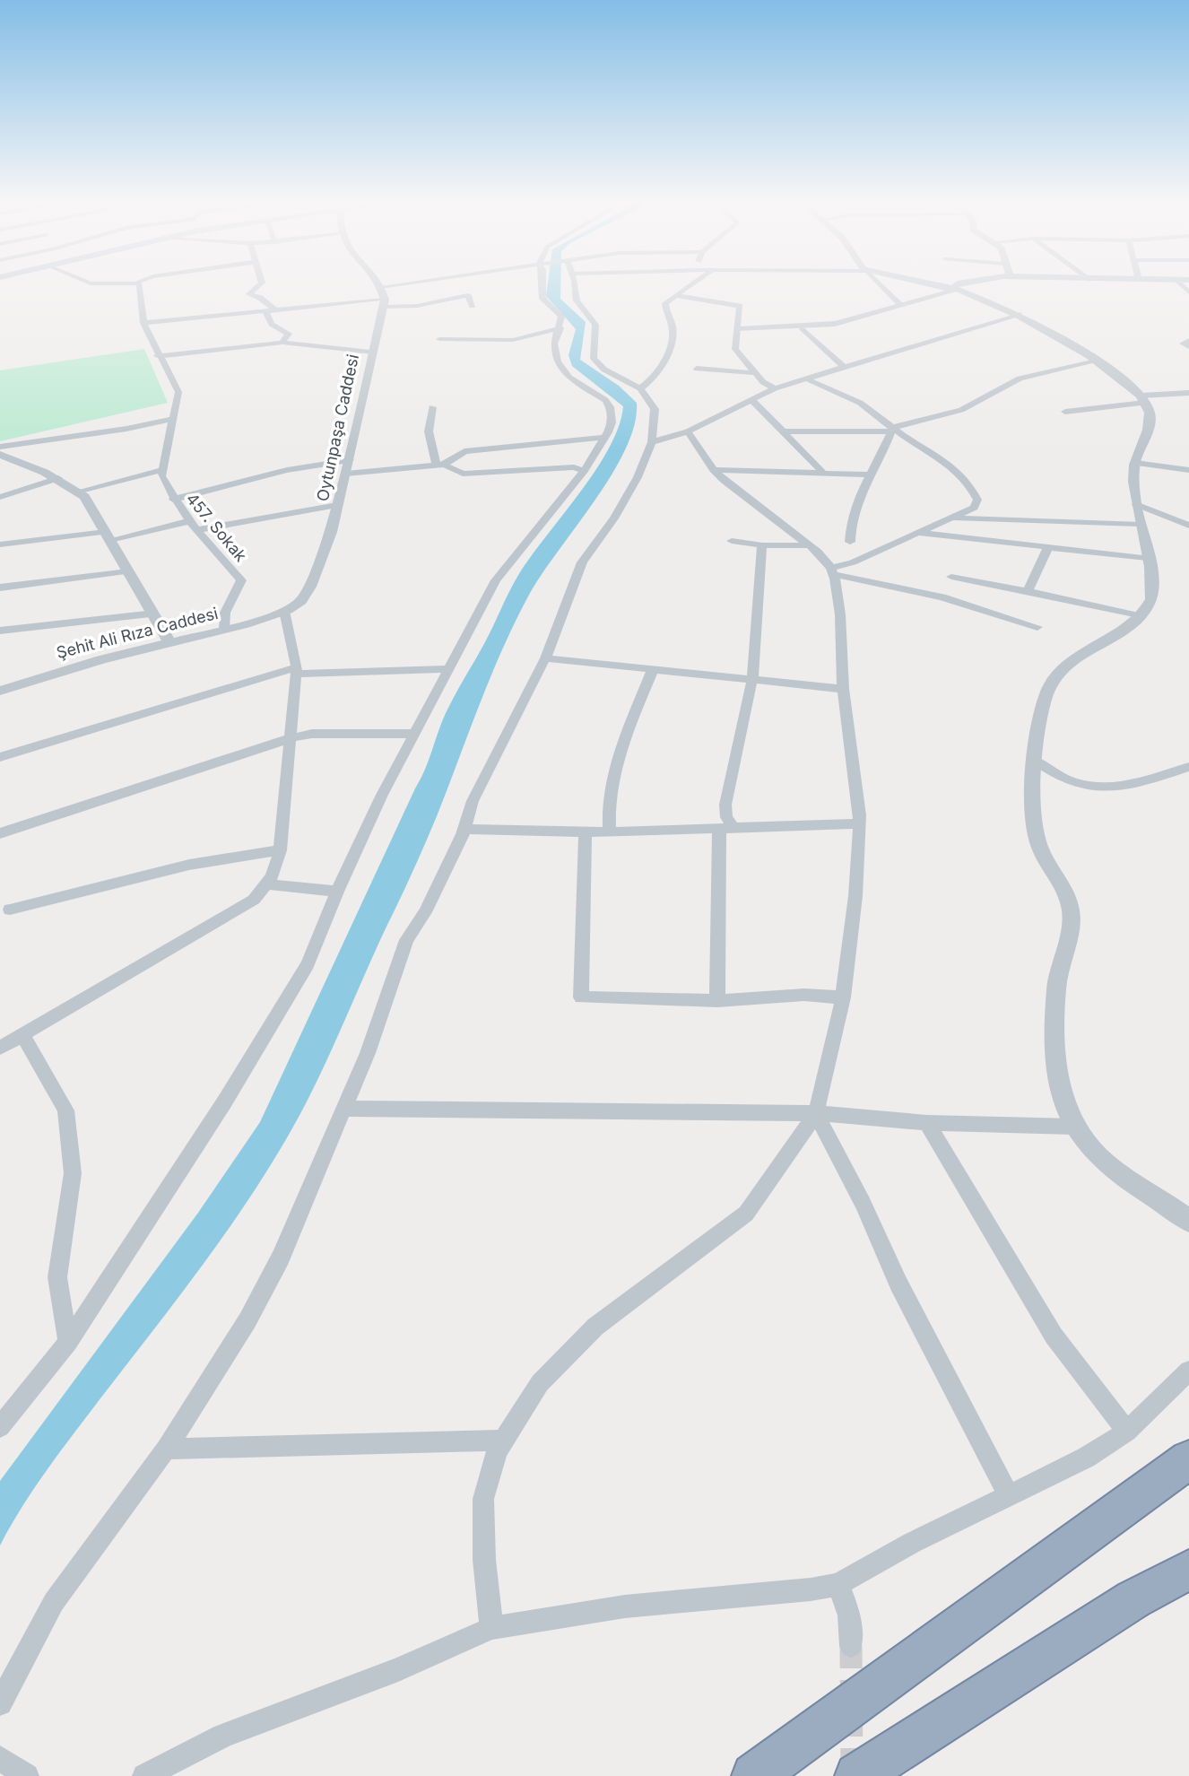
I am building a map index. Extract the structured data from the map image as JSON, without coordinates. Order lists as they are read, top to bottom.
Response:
{
  "streets": {
    "street": ["Oytunpaşa Caddesi", "457. Sokak", "Şehit Ali Rıza Caddesi"]
  },
  "crossings": [
    ["Oytunpaşa Caddesi", "Şehit Ali Rıza Caddesi"],
    ["457. Sokak", "Şehit Ali Rıza Caddesi"]
  ]
}
